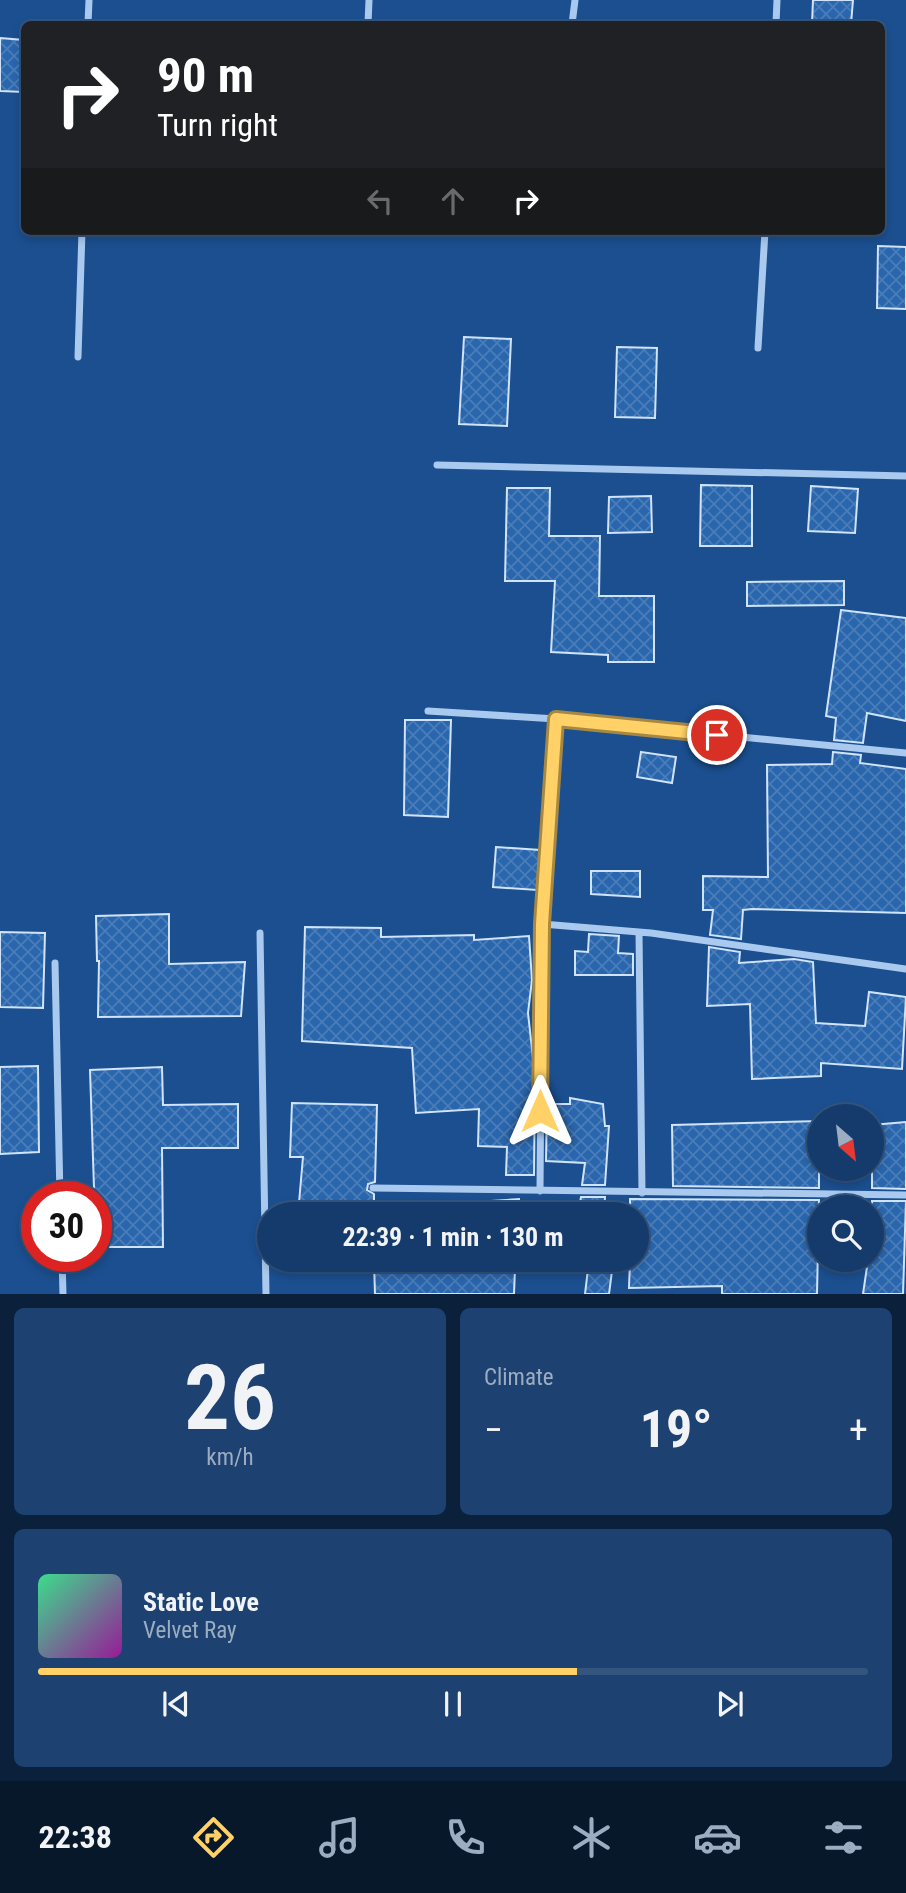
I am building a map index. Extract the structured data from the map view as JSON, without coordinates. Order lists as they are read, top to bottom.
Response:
{
  "north": "bottom right",
  "page": {
    "turn": ["90 m", "Turn right"],
    "limit": "30",
    "trip": "22:39 · 1 min · 130 m",
    "tile": [
      ["26", "km/h"],
      "Climate"
    ],
    "heat": ["−", "19°", "+"],
    "song": ["Static Love", "Velvet Ray"],
    "tabs": "22:38"
  }
}
